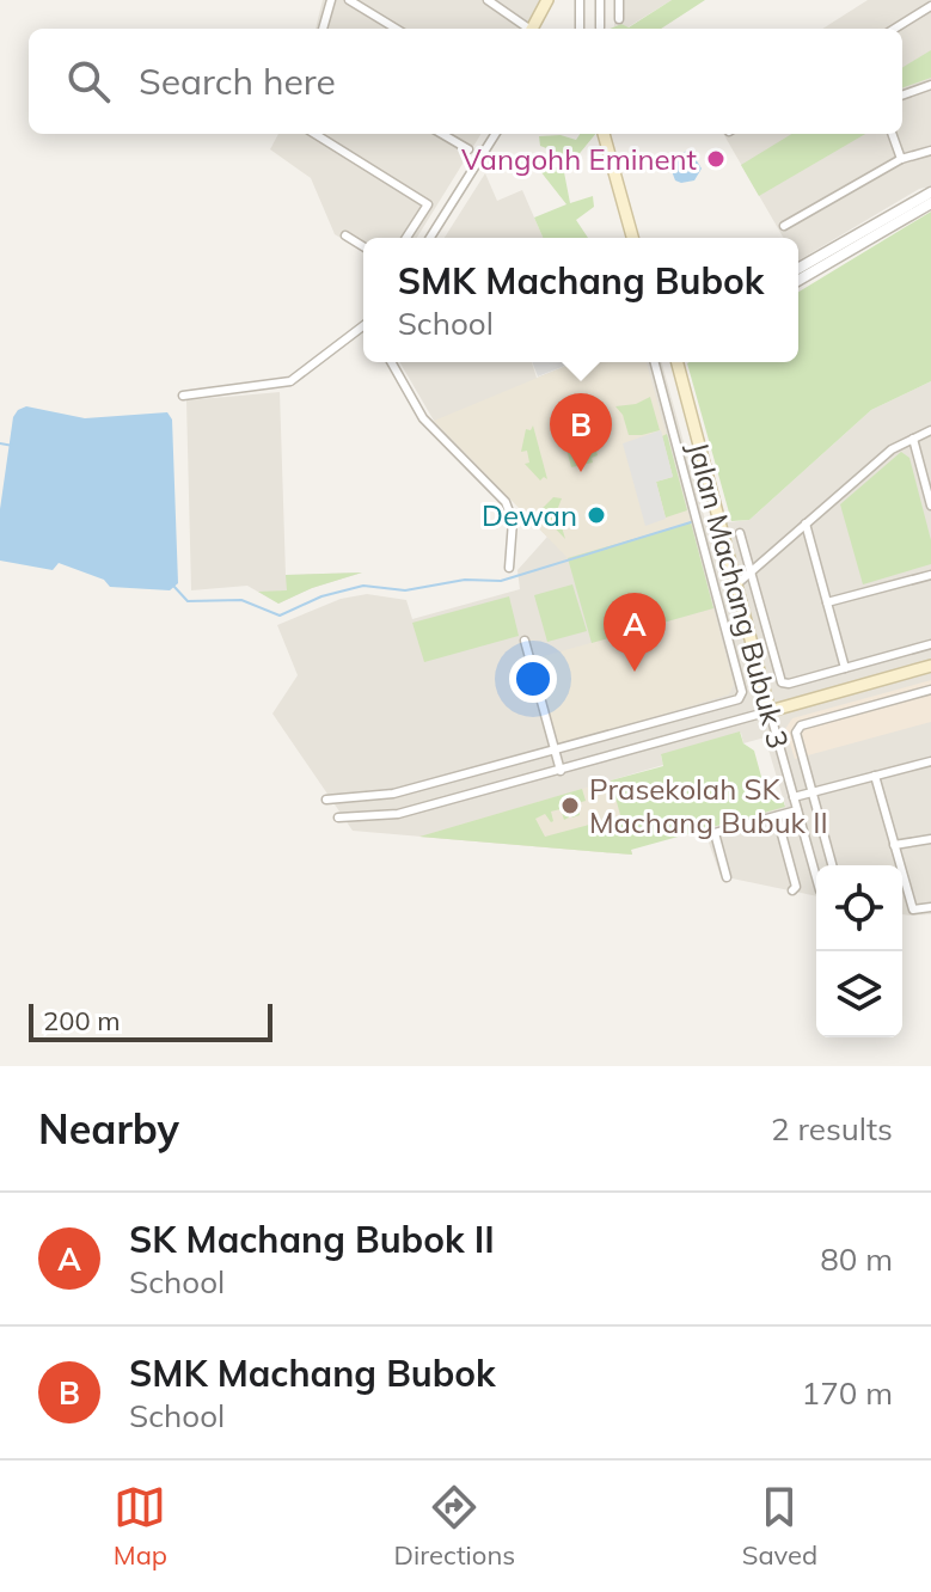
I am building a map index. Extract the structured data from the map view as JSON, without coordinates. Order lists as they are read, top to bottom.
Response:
{
  "streets": {
    "main road": ["Jalan Machang Bubuk 3"]
  },
  "places": ["Vangohh Eminent", "Dewan", "Prasekolah SK Machang Bubuk II"],
  "scale_bar": "200 m",
  "page": {
    "search": "Search here",
    "popup": ["SMK Machang Bubok", "School"],
    "pins": ["B", "A"],
    "scale": "200 m",
    "heading": ["Nearby", "2 results"],
    "list": [
      {
        "mark": "A",
        "name": "SK Machang Bubok II",
        "note": "School",
        "value": "80 m"
      },
      {
        "mark": "B",
        "name": "SMK Machang Bubok",
        "note": "School",
        "value": "170 m"
      }
    ],
    "nav": ["Map", "Directions", "Saved"]
  }
}
